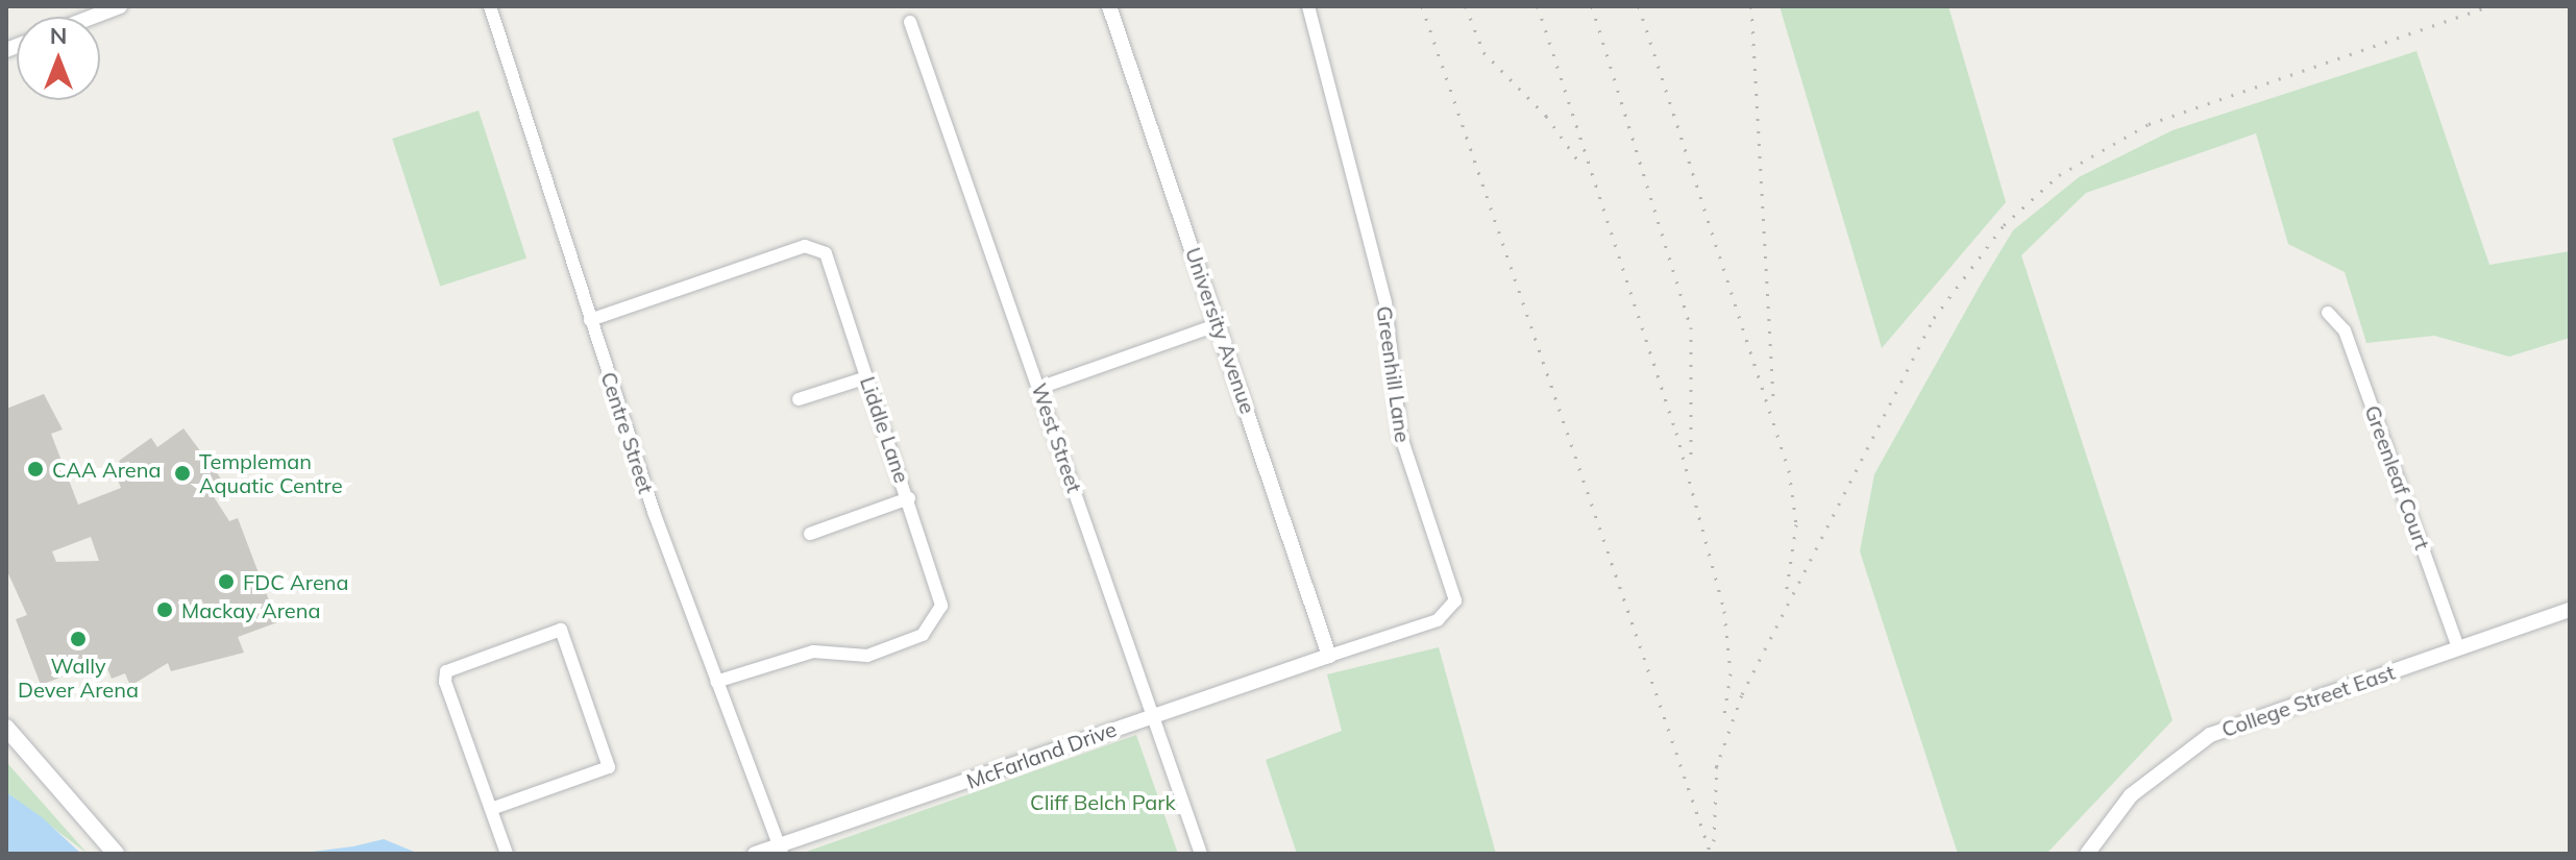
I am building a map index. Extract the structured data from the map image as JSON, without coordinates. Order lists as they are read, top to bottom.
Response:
{
  "streets": {
    "street": [
      "University Avenue",
      "Greenhill Lane",
      "Liddle Lane",
      "Centre Street",
      "West Street",
      "Greenleaf Court",
      "College Street East",
      "McFarland Drive"
    ]
  },
  "crossings": [
    ["University Avenue", "Greenhill Lane"],
    ["University Avenue", "McFarland Drive"],
    ["Greenhill Lane", "McFarland Drive"],
    ["Liddle Lane", "Centre Street"],
    ["Centre Street", "McFarland Drive"],
    ["West Street", "McFarland Drive"],
    ["Greenleaf Court", "College Street East"]
  ],
  "parks": ["Cliff Belch Park"],
  "places": [
    "CAA Arena",
    "Templeman Aquatic Centre",
    "FDC Arena",
    "Mackay Arena",
    "Wally Dever Arena"
  ],
  "north": "top"
}
